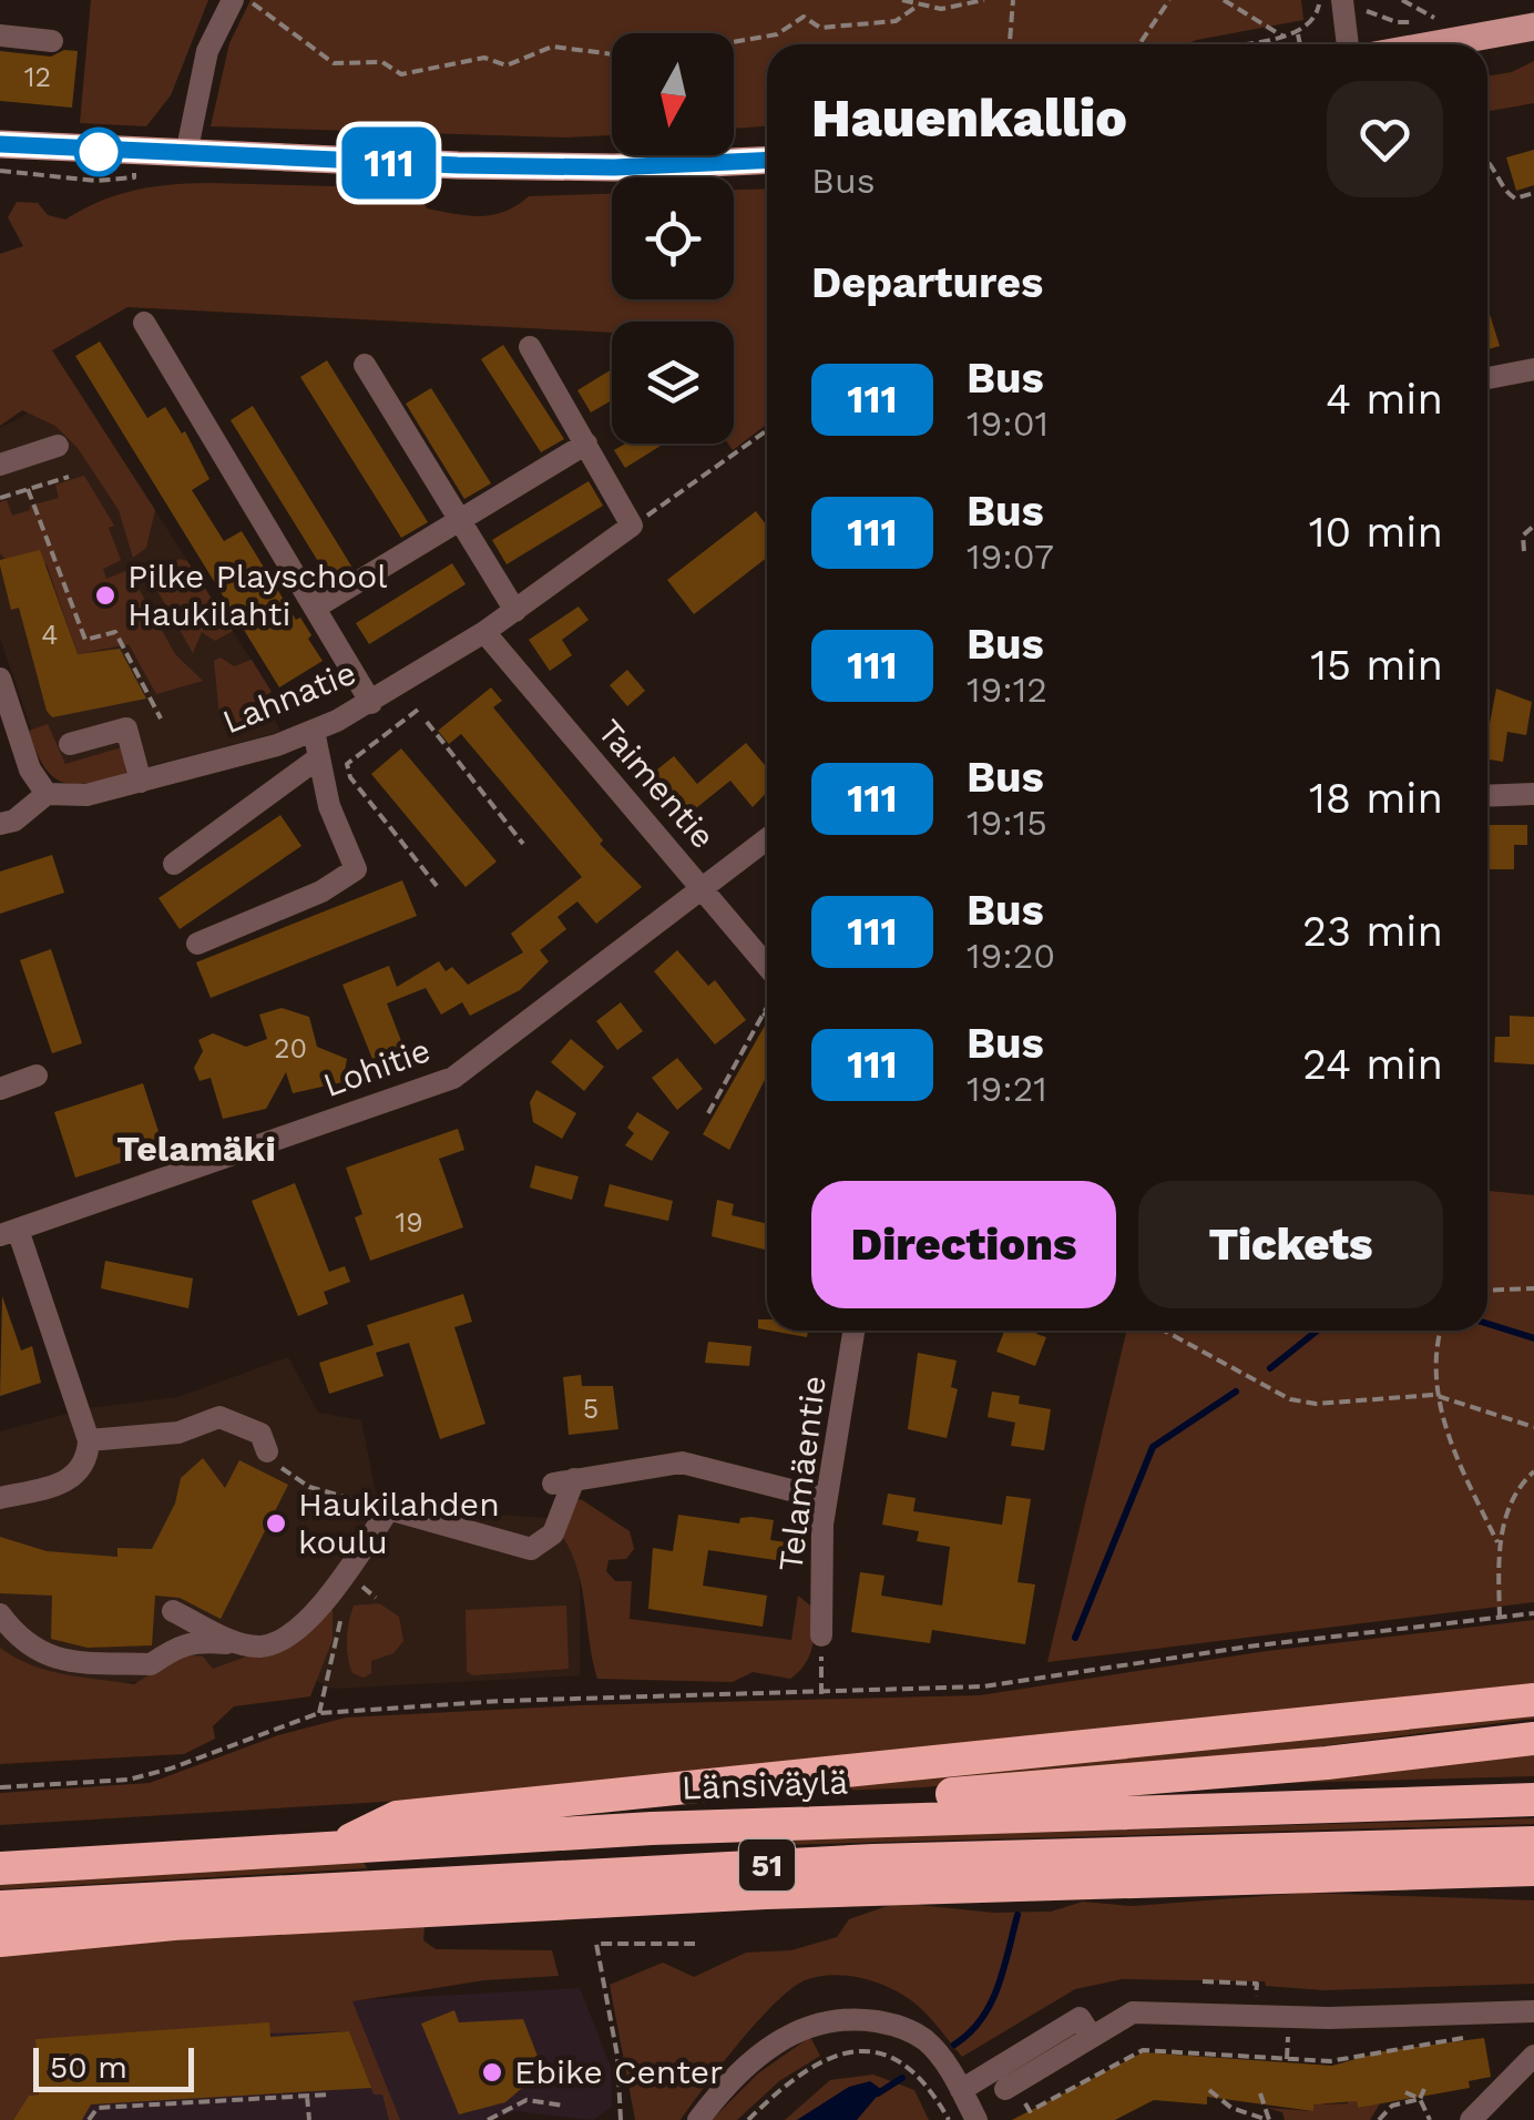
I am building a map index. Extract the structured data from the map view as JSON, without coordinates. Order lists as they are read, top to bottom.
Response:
{
  "streets": {
    "highway": ["Länsiväylä", "51"],
    "street": [
      "Lahnatie",
      "Taimentie",
      "Lohitie",
      "Telamäentie"
    ]
  },
  "crossings": [
    ["Lahnatie", "Taimentie"],
    ["Taimentie", "Lohitie"]
  ],
  "districts": ["Telamäki"],
  "places": ["Pilke Playschool Haukilahti", "Haukilahden koulu", "Ebike Center"],
  "lines": ["bus line 111"],
  "house_numbers": [
    "12",
    "4",
    "20",
    "19",
    "5"
  ],
  "scale_bar": "50 m",
  "north": "bottom",
  "page": {
    "on_map": "111",
    "heading": [
      ["Hauenkallio", "Bus"],
      "Departures"
    ],
    "list": [
      {
        "mark": "111",
        "name": "Bus",
        "note": "19:01",
        "value": "4 min"
      },
      {
        "mark": "111",
        "name": "Bus",
        "note": "19:07",
        "value": "10 min"
      },
      {
        "mark": "111",
        "name": "Bus",
        "note": "19:12",
        "value": "15 min"
      },
      {
        "mark": "111",
        "name": "Bus",
        "note": "19:15",
        "value": "18 min"
      },
      {
        "mark": "111",
        "name": "Bus",
        "note": "19:20",
        "value": "23 min"
      },
      {
        "mark": "111",
        "name": "Bus",
        "note": "19:21",
        "value": "24 min"
      }
    ],
    "buttons": ["Directions", "Tickets"],
    "scale": "50 m"
  }
}
